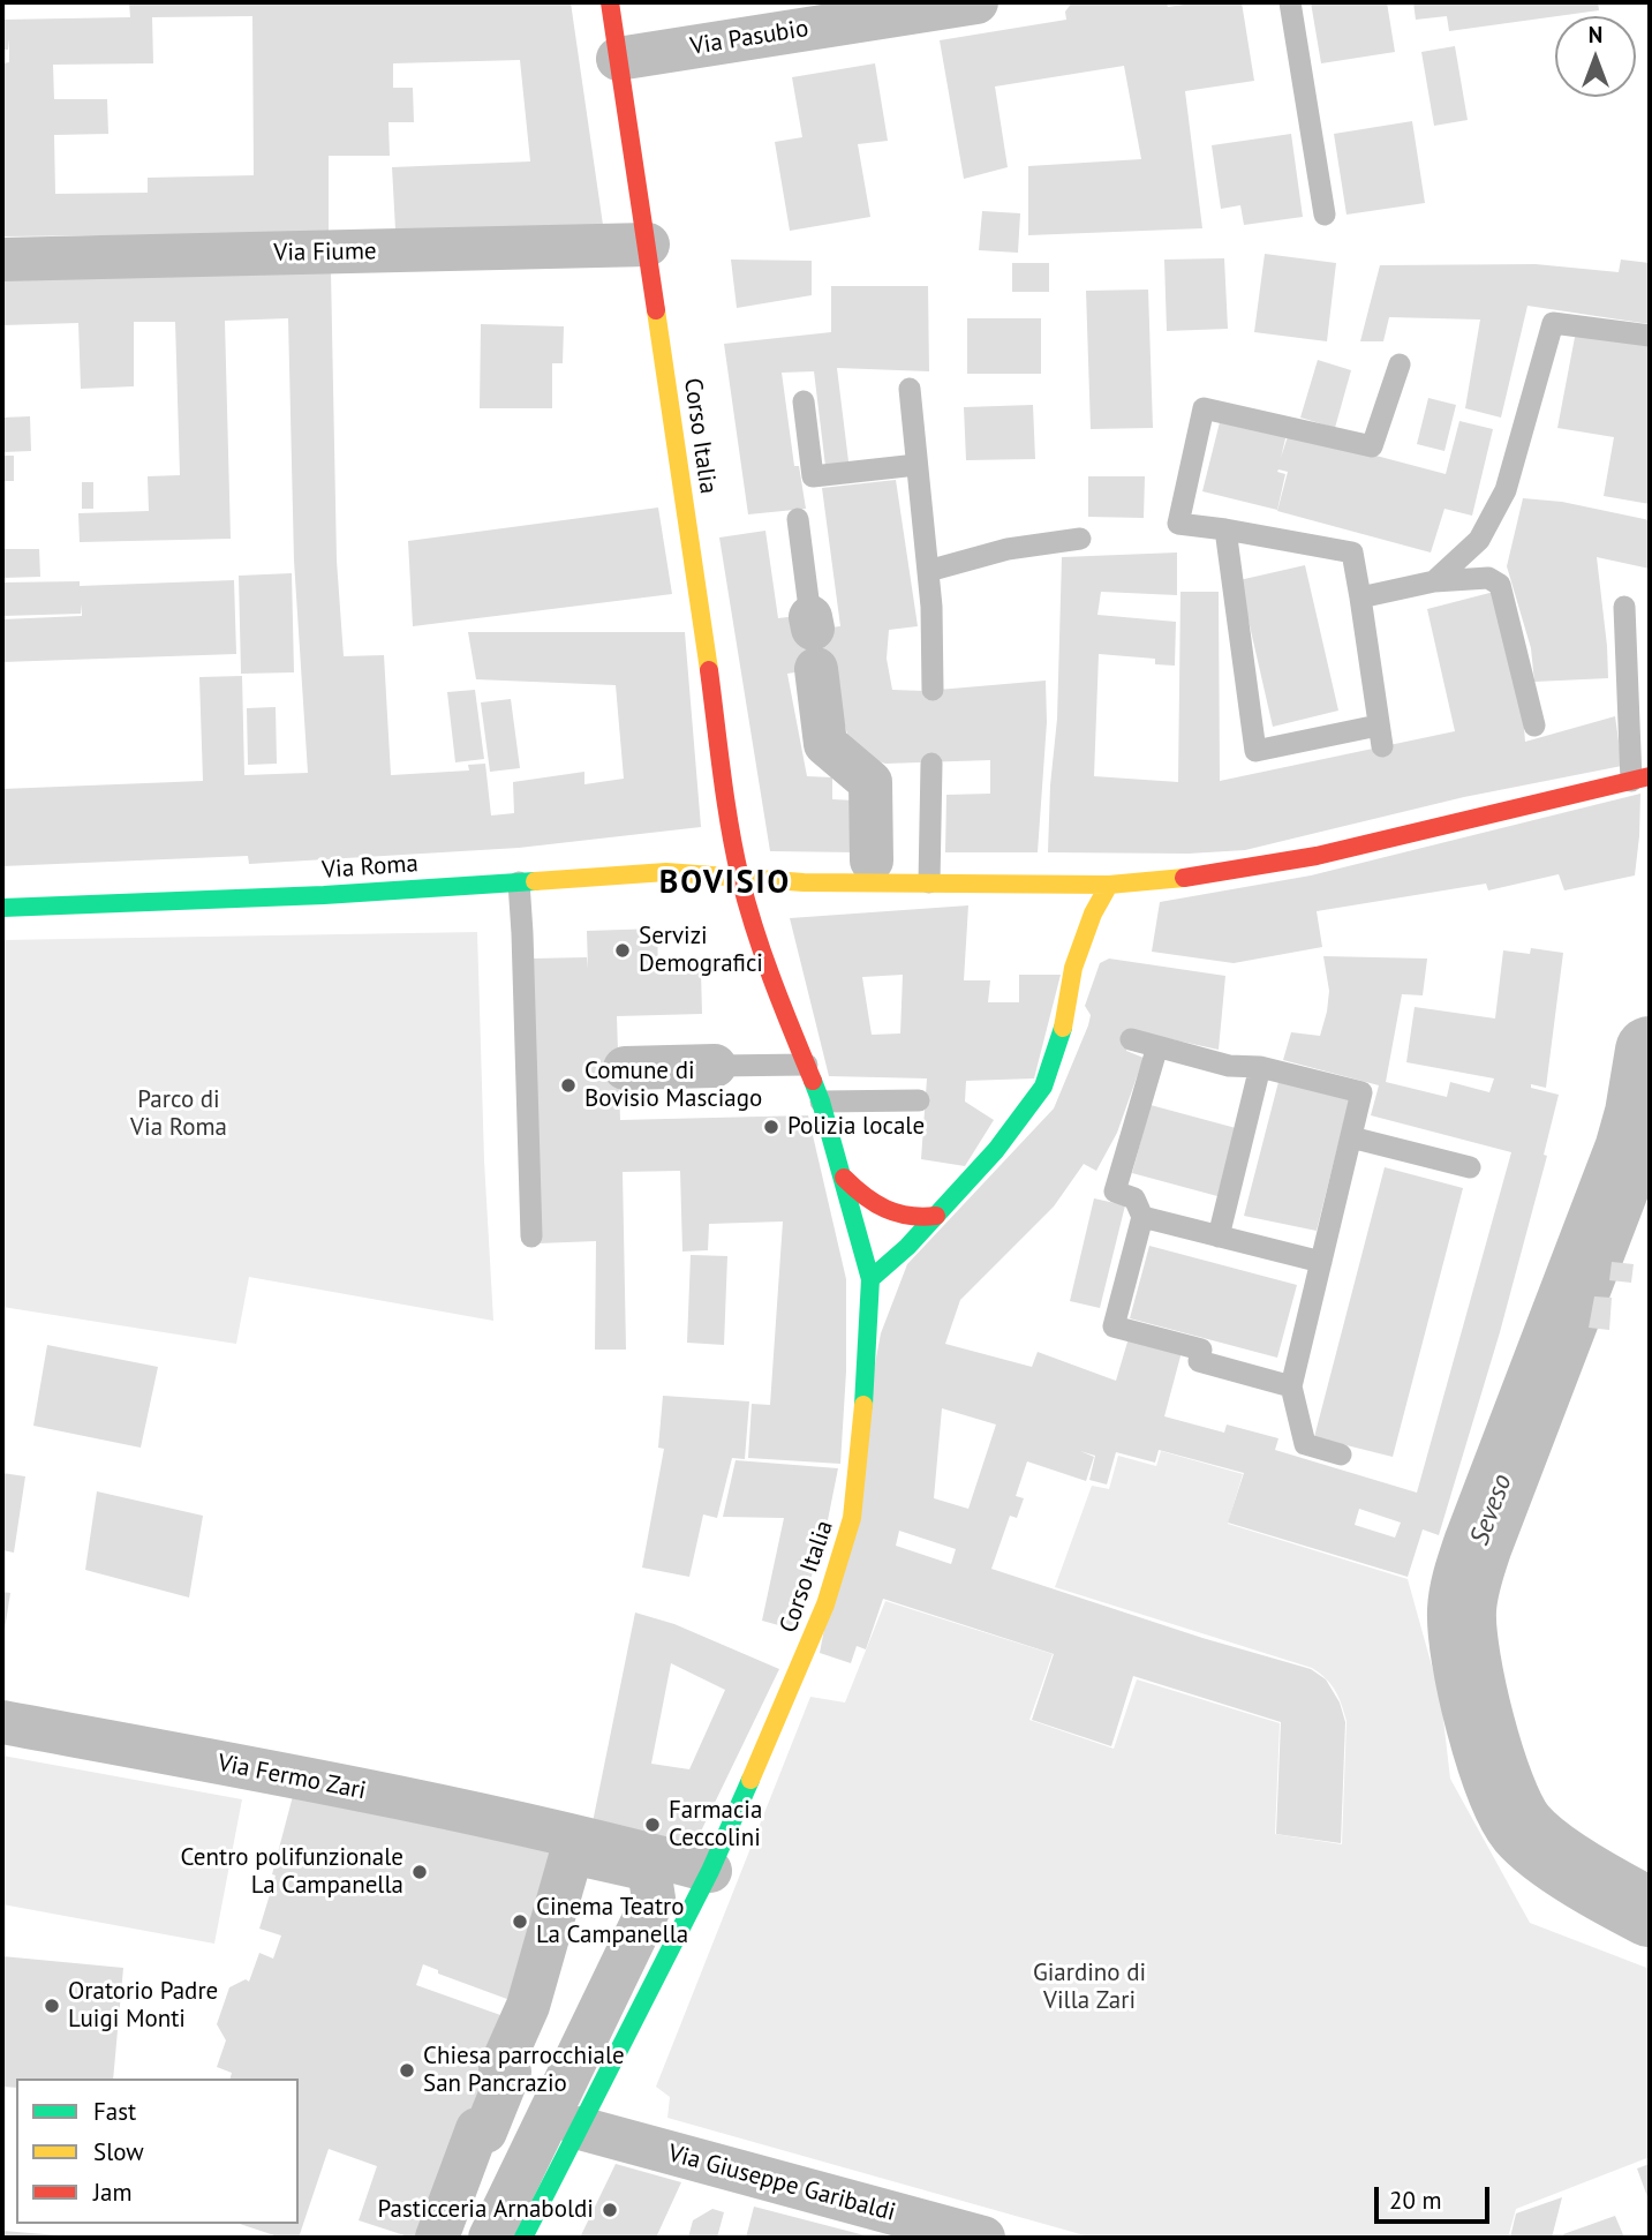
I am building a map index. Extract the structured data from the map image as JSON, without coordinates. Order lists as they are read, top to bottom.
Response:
{
  "streets": {
    "street": [
      "Via Pasubio",
      "Via Fiume",
      "Corso Italia",
      "Via Roma",
      "Via Fermo Zari",
      "Via Giuseppe Garibaldi"
    ]
  },
  "crossings": [
    ["Via Pasubio", "Corso Italia"],
    ["Via Fiume", "Corso Italia"],
    ["Corso Italia", "Via Roma"],
    ["Corso Italia", "Via Fermo Zari"],
    ["Corso Italia", "Via Giuseppe Garibaldi"]
  ],
  "districts": ["BOVISIO"],
  "water": ["Seveso"],
  "parks": ["Parco di Via Roma", "Giardino di Villa Zari"],
  "places": [
    "Servizi Demografici",
    "Comune di Bovisio Masciago",
    "Polizia locale",
    "Farmacia Ceccolini",
    "Centro polifunzionale La Campanella",
    "Cinema Teatro La Campanella",
    "Oratorio Padre Luigi Monti",
    "Chiesa parrocchiale San Pancrazio",
    "Pasticceria Arnaboldi"
  ],
  "legend": ["Fast", "Slow", "Jam"],
  "scale_bar": "20 m",
  "north": "top"
}
